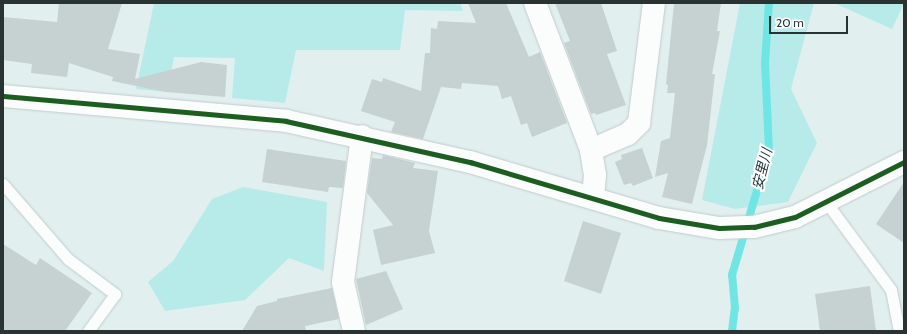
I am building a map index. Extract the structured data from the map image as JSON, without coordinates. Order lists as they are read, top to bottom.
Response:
{
  "water": ["安里川"],
  "scale_bar": "20 m"
}
